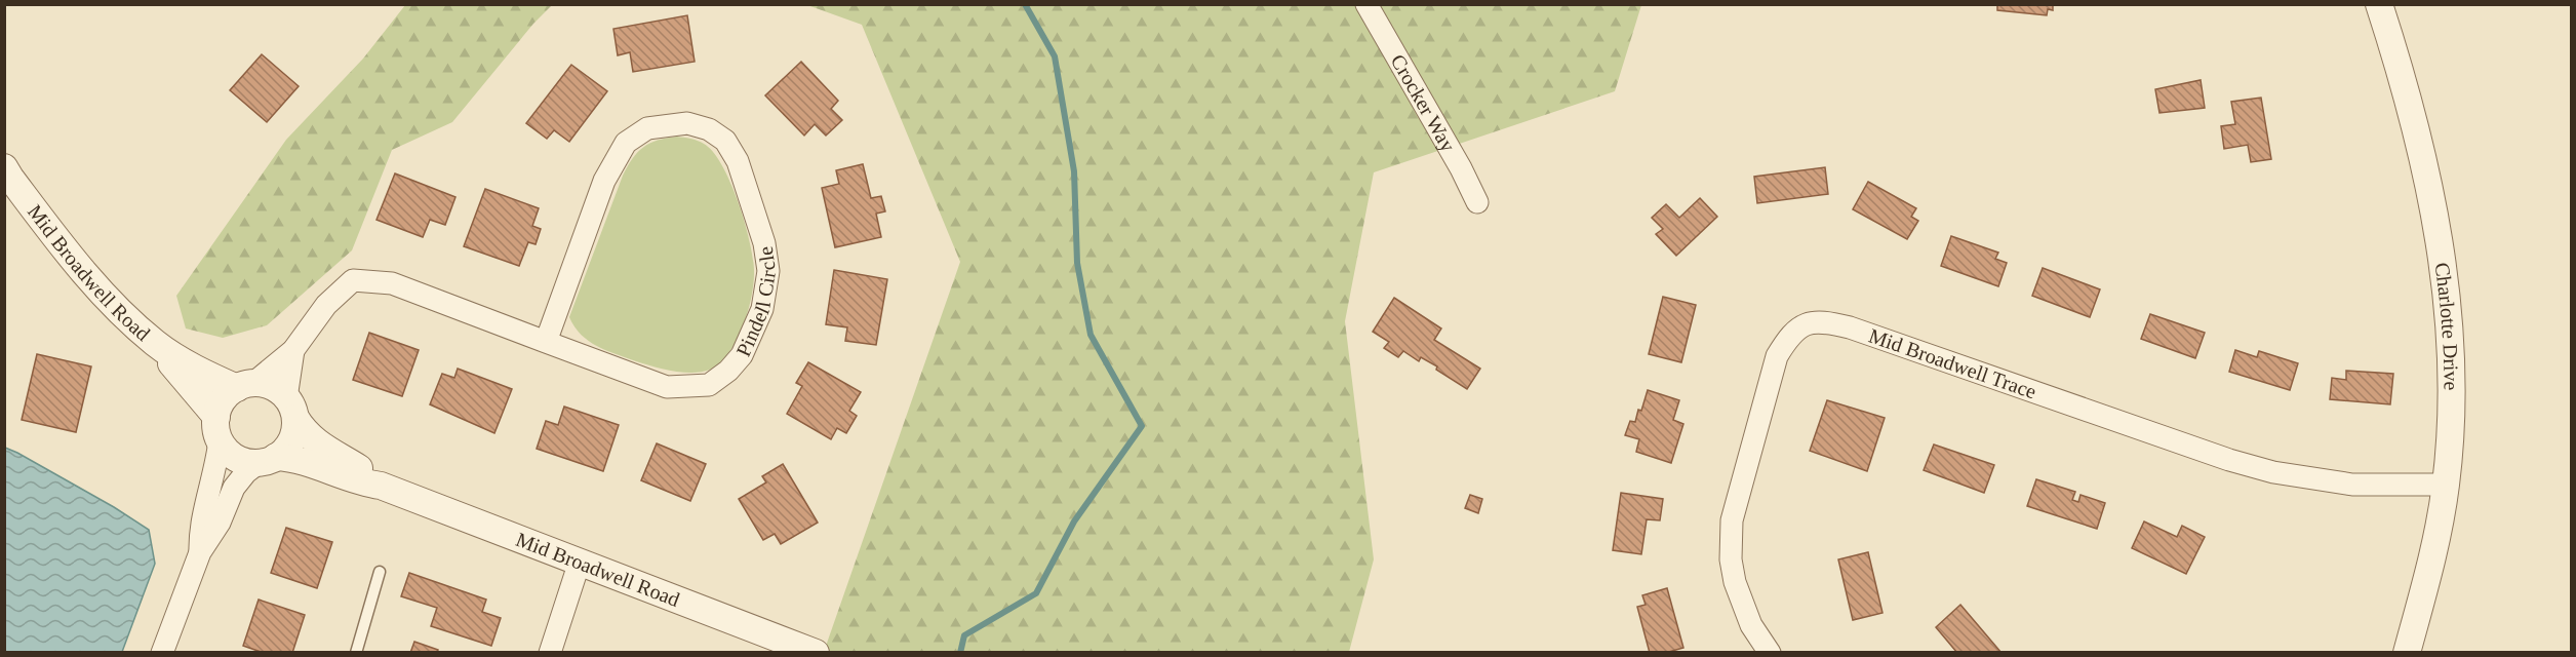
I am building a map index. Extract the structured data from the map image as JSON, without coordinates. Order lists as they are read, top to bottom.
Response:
{
  "streets": {
    "street": [
      "Crocker Way",
      "Mid Broadwell Road",
      "Pindell Circle",
      "Charlotte Drive",
      "Mid Broadwell Trace"
    ]
  },
  "crossings": [
    ["Mid Broadwell Road", "Pindell Circle"],
    ["Charlotte Drive", "Mid Broadwell Trace"]
  ]
}
